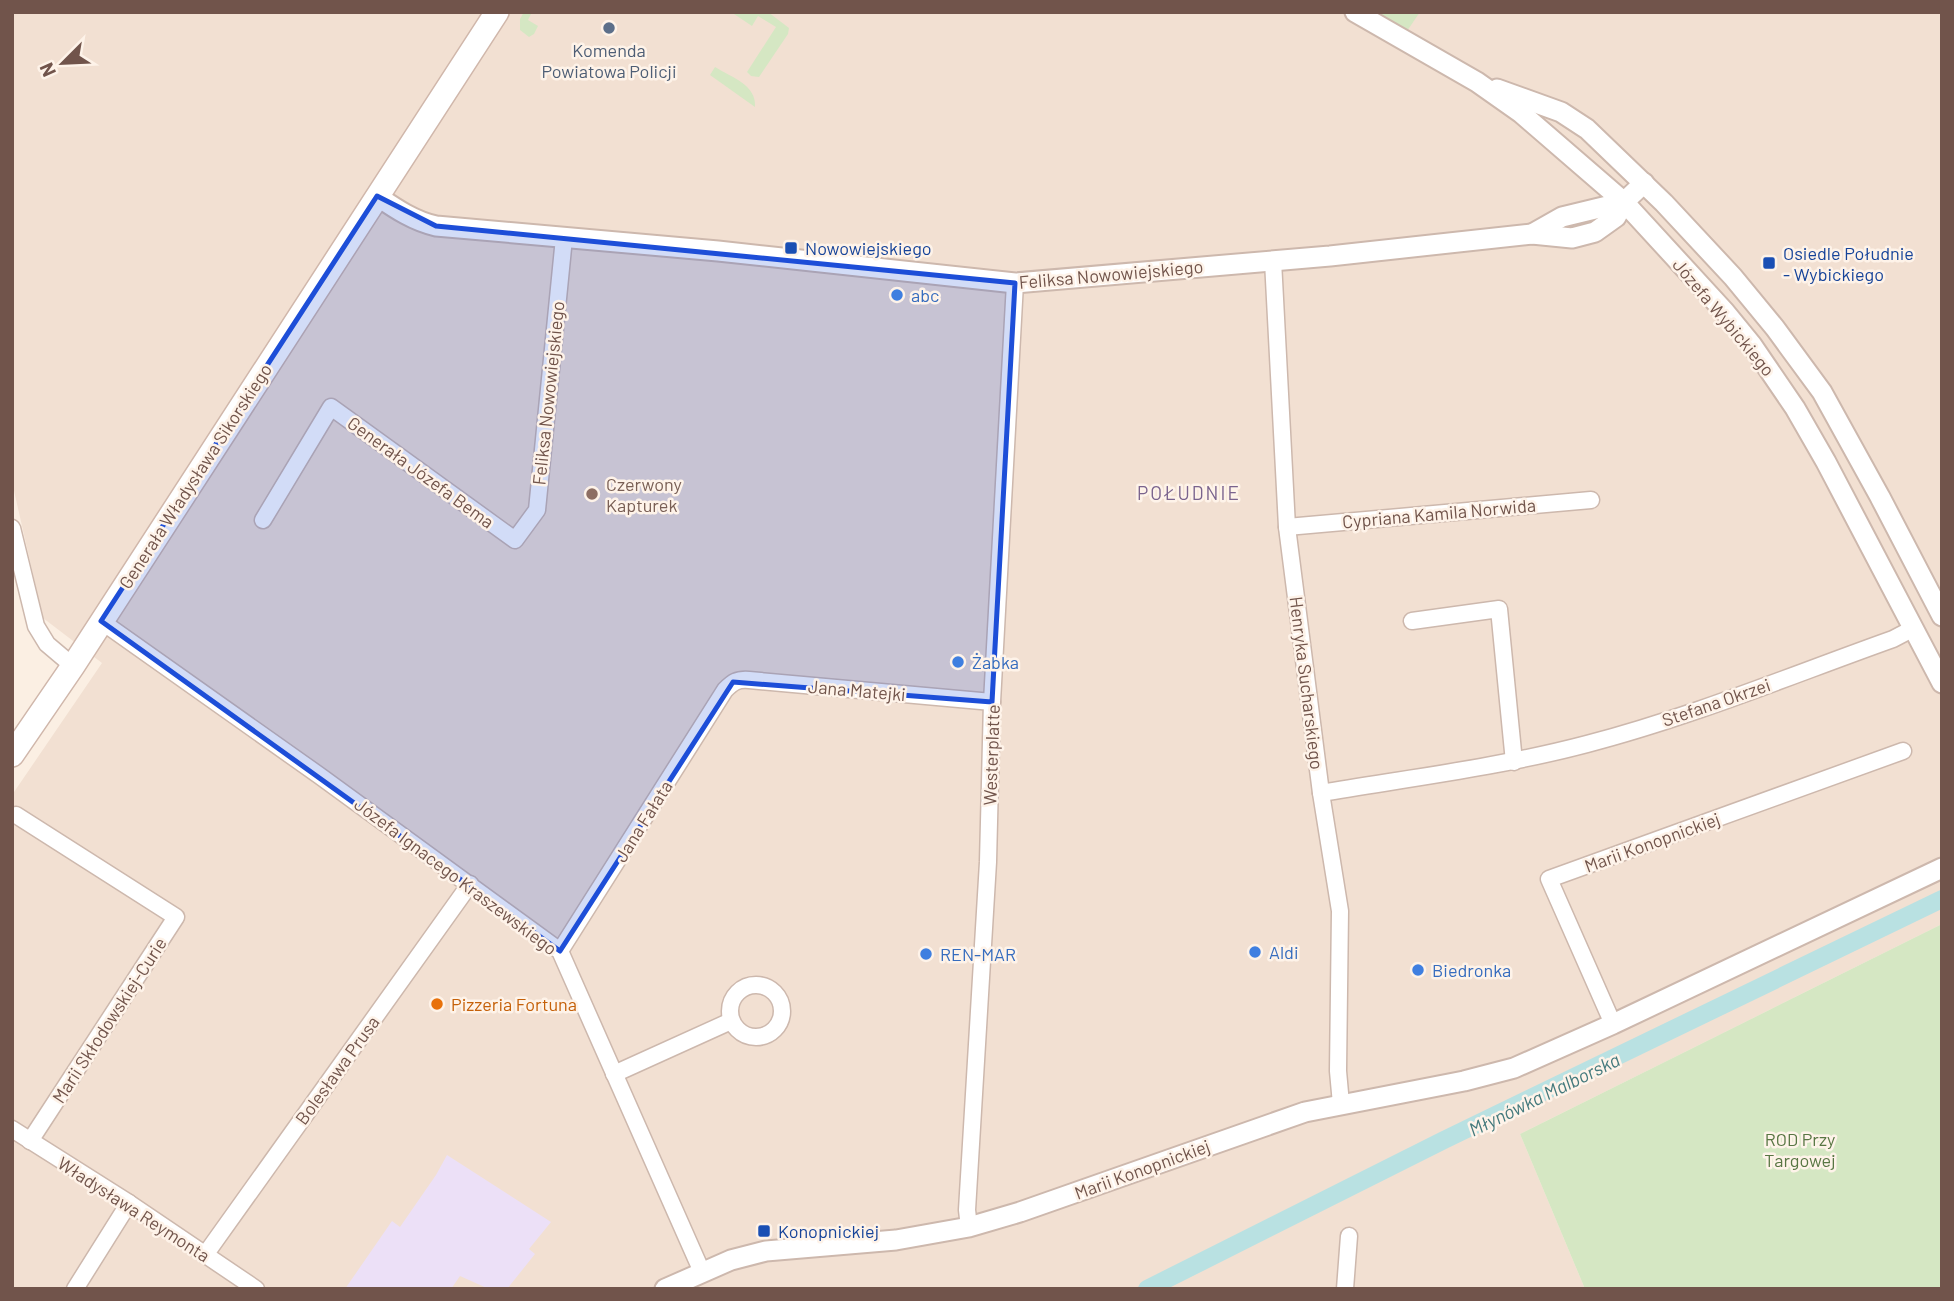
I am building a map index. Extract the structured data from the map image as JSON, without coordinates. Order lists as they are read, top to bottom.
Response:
{
  "streets": {
    "main road": ["Generała Władysława Sikorskiego"],
    "street": [
      "Feliksa Nowowiejskiego",
      "Józefa Wybickiego",
      "Generała Józefa Bema",
      "Cypriana Kamila Norwida",
      "Henryka Sucharskiego",
      "Jana Matejki",
      "Stefana Okrzei",
      "Westerplatte",
      "Jana Fałata",
      "Marii Konopnickiej",
      "Józefa Ignacego Kraszewskiego",
      "Marii Skłodowskiej-Curie",
      "Bolesława Prusa",
      "Władysława Reymonta"
    ]
  },
  "crossings": [
    ["Feliksa Nowowiejskiego", "Józefa Wybickiego"],
    ["Feliksa Nowowiejskiego", "Generała Józefa Bema"],
    ["Feliksa Nowowiejskiego", "Generała Władysława Sikorskiego"],
    ["Feliksa Nowowiejskiego", "Henryka Sucharskiego"],
    ["Feliksa Nowowiejskiego", "Westerplatte"],
    ["Józefa Wybickiego", "Stefana Okrzei"],
    ["Generała Władysława Sikorskiego", "Józefa Ignacego Kraszewskiego"],
    ["Cypriana Kamila Norwida", "Henryka Sucharskiego"],
    ["Henryka Sucharskiego", "Stefana Okrzei"],
    ["Henryka Sucharskiego", "Marii Konopnickiej"],
    ["Jana Matejki", "Westerplatte"],
    ["Jana Matejki", "Jana Fałata"],
    ["Westerplatte", "Marii Konopnickiej"],
    ["Jana Fałata", "Józefa Ignacego Kraszewskiego"],
    ["Marii Konopnickiej", "Józefa Ignacego Kraszewskiego"],
    ["Józefa Ignacego Kraszewskiego", "Bolesława Prusa"],
    ["Marii Skłodowskiej-Curie", "Władysława Reymonta"],
    ["Bolesława Prusa", "Władysława Reymonta"]
  ],
  "districts": ["POŁUDNIE"],
  "water": ["Młynówka Malborska"],
  "parks": ["ROD Przy Targowej"],
  "places": {
    "other": [
      "Komenda Powiatowa Policji",
      "abc",
      "Czerwony Kapturek",
      "Żabka",
      "Aldi",
      "REN-MAR",
      "Biedronka",
      "Pizzeria Fortuna"
    ],
    "transit": ["Nowowiejskiego", "Osiedle Południe - Wybickiego", "Konopnickiej"]
  },
  "north": "bottom left"
}
